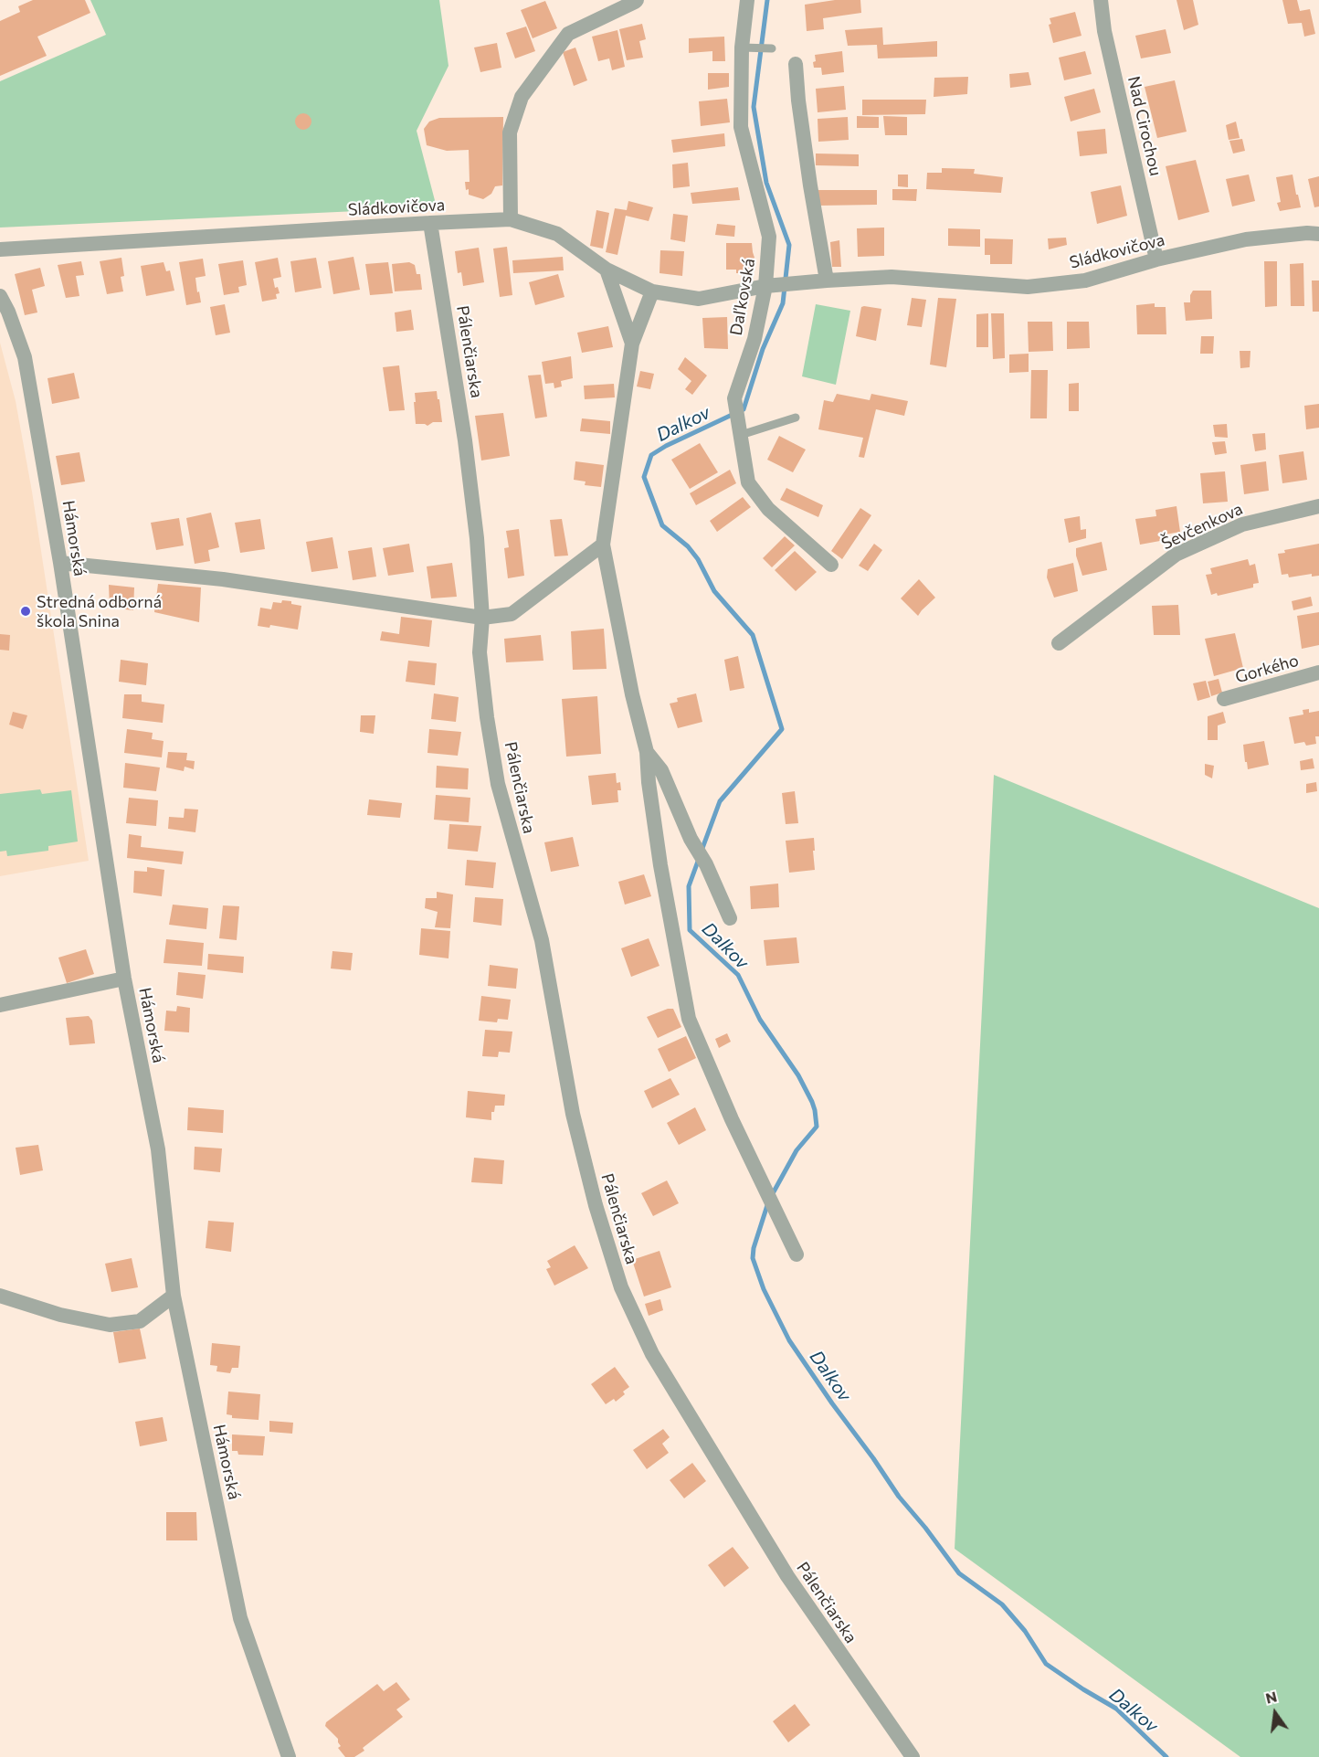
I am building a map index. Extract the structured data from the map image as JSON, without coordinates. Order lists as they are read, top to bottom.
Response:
{
  "streets": {
    "street": [
      "Nad Cirochou",
      "Sládkovičova",
      "Daľkovská",
      "Pálenčiarska",
      "Ševčenkova",
      "Hámorská",
      "Gorkého"
    ]
  },
  "crossings": [
    ["Nad Cirochou", "Sládkovičova"],
    ["Sládkovičova", "Daľkovská"],
    ["Sládkovičova", "Pálenčiarska"]
  ],
  "water": ["Dalkov"],
  "places": ["Stredná odborná škola Snina"],
  "north": "top"
}
